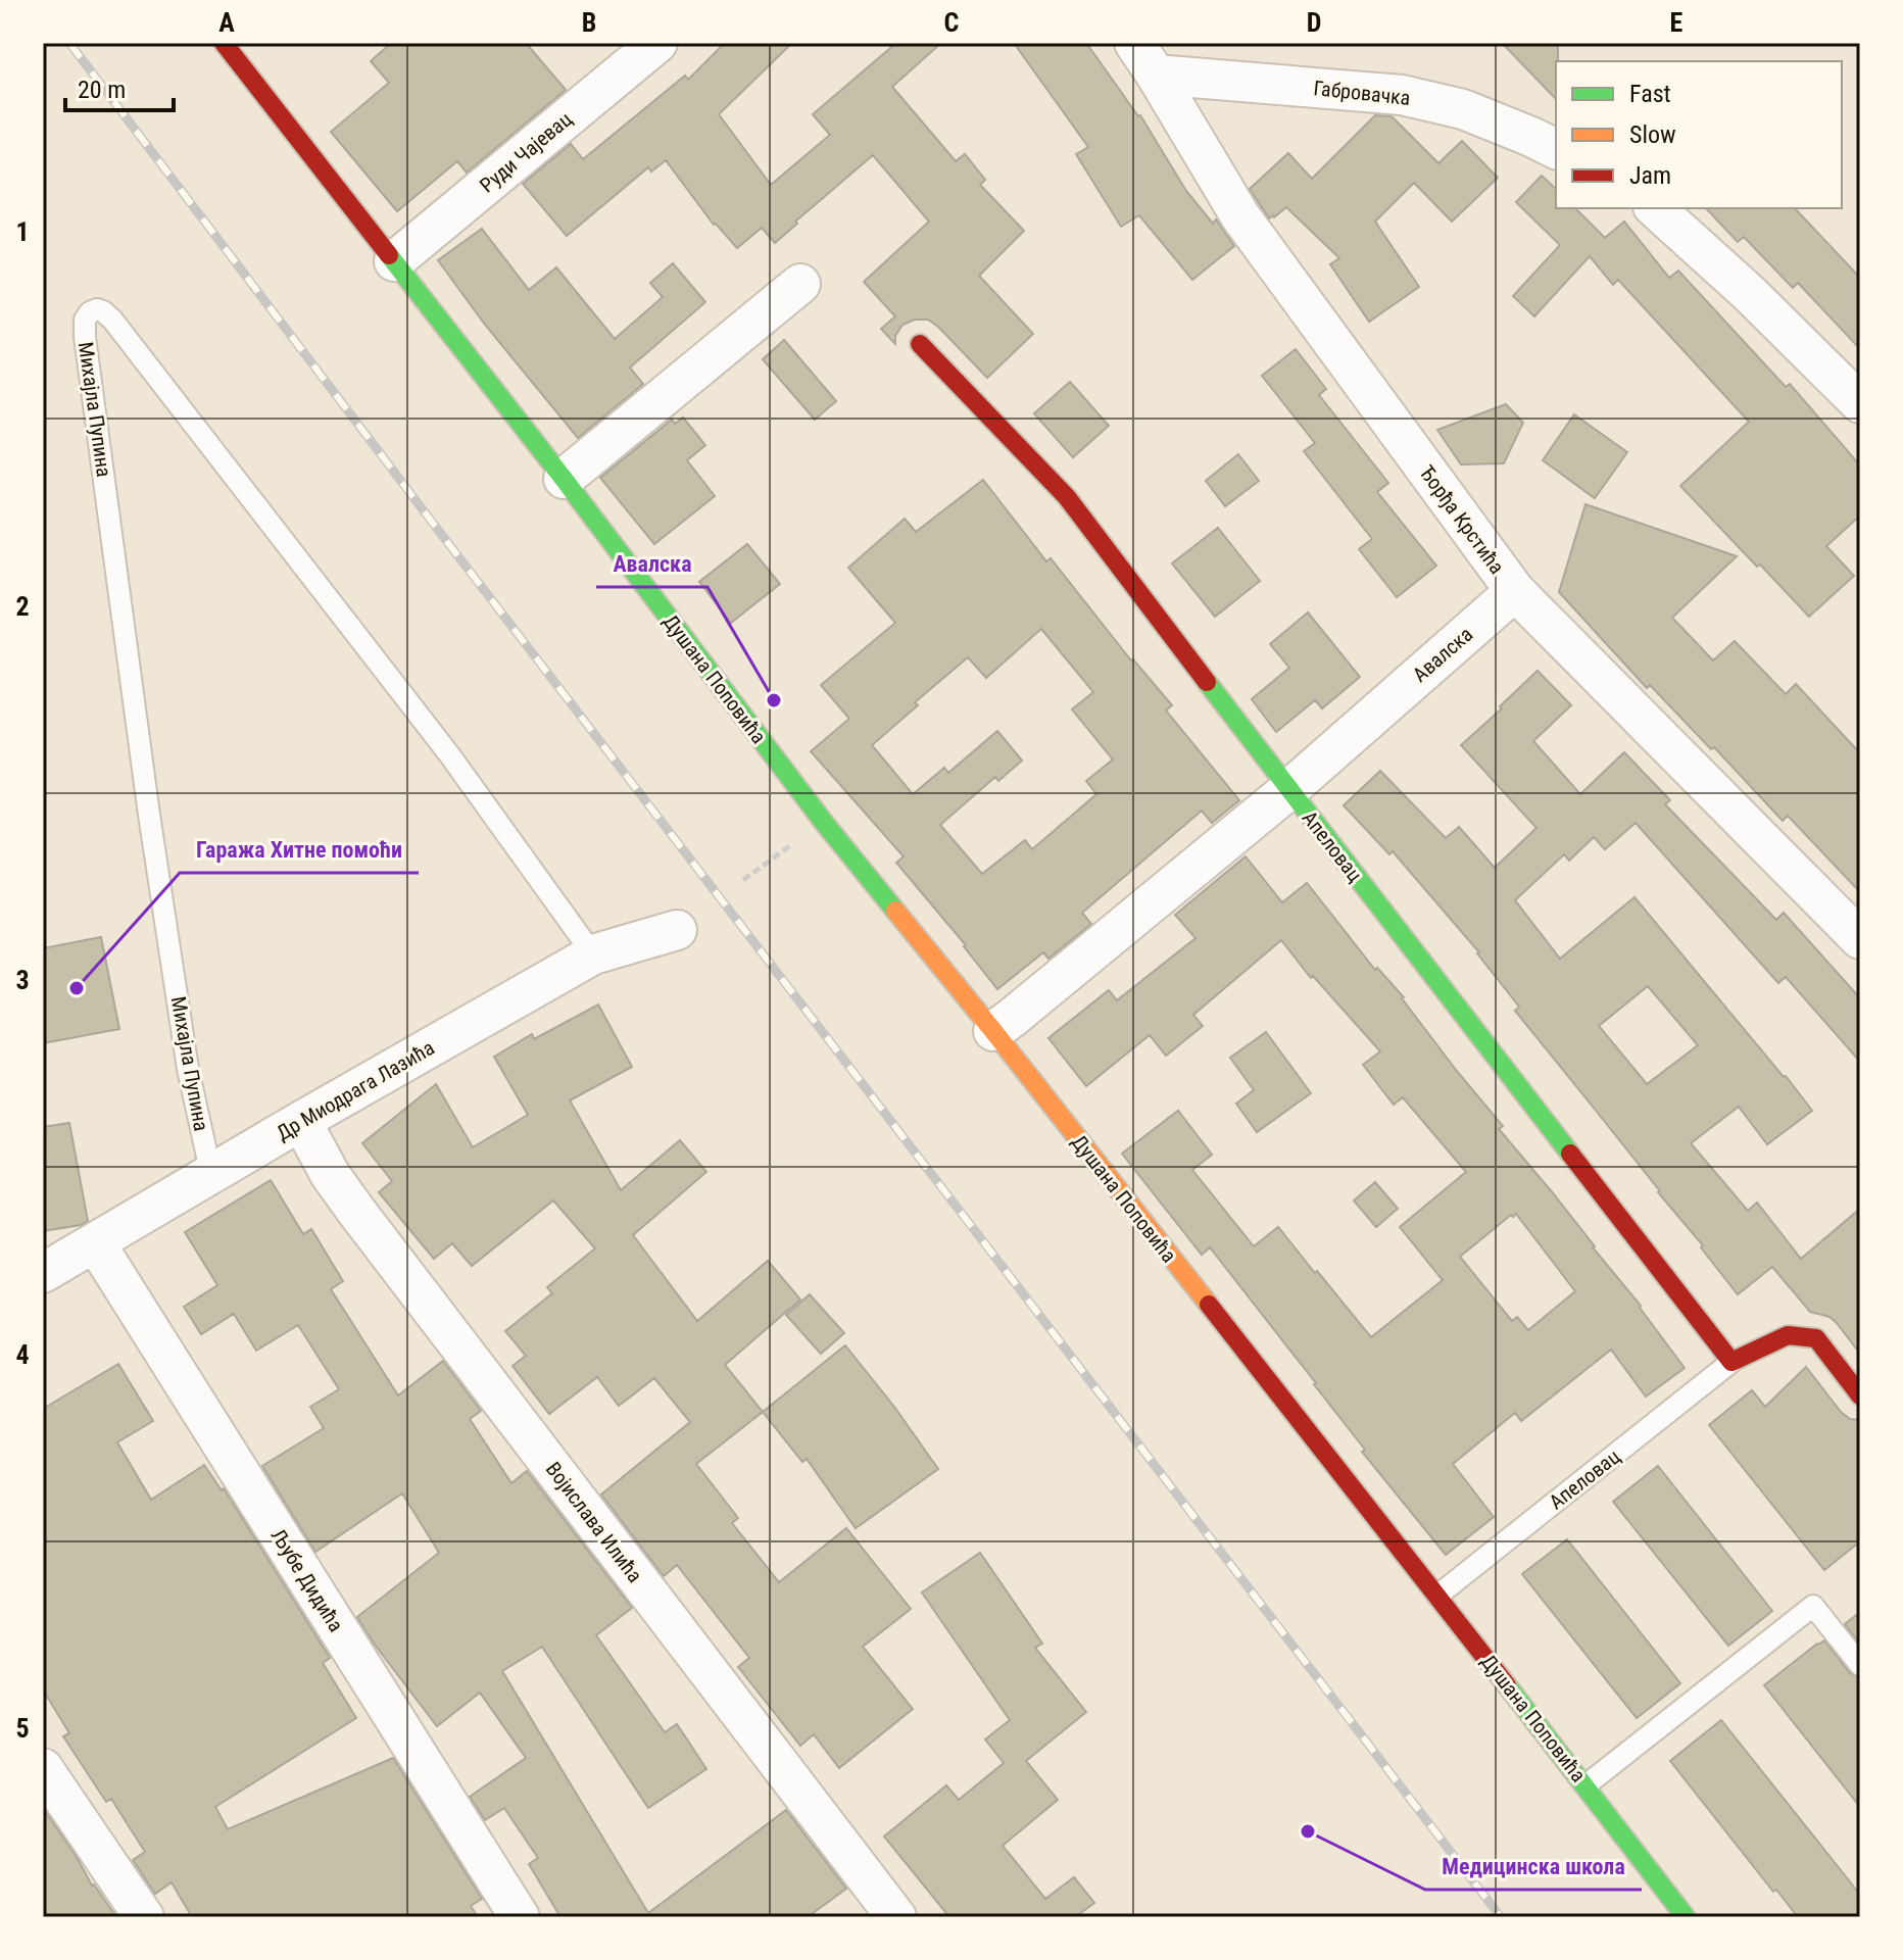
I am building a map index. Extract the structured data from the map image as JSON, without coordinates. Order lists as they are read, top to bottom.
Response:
{
  "streets": {
    "street": [
      "Габровачка",
      "Руди Чајевац",
      "Ђорђа Крстића",
      "Авалска",
      "Душана Поповића",
      "Апеловац",
      "Др Миодрага Лазића",
      "Војислава Илића",
      "Љубе Дидића"
    ],
    "lane": ["Михајла Пупина"]
  },
  "crossings": [
    ["Габровачка", "Ђорђа Крстића"],
    ["Руди Чајевац", "Душана Поповића"],
    ["Михајла Пупина", "Др Миодрага Лазића"],
    ["Ђорђа Крстића", "Авалска"],
    ["Авалска", "Душана Поповића"],
    ["Авалска", "Апеловац"],
    ["Душана Поповића", "Апеловац"],
    ["Др Миодрага Лазића", "Војислава Илића"],
    ["Др Миодрага Лазића", "Љубе Дидића"]
  ],
  "places": ["Авалска", "Гаража Хитне помоћи", "Медицинска школа"],
  "legend": ["Fast", "Slow", "Jam"],
  "scale_bar": "20 m",
  "grid": {
    "columns": [
      "A",
      "B",
      "C",
      "D",
      "E"
    ],
    "rows": [
      "1",
      "2",
      "3",
      "4",
      "5"
    ]
  }
}
